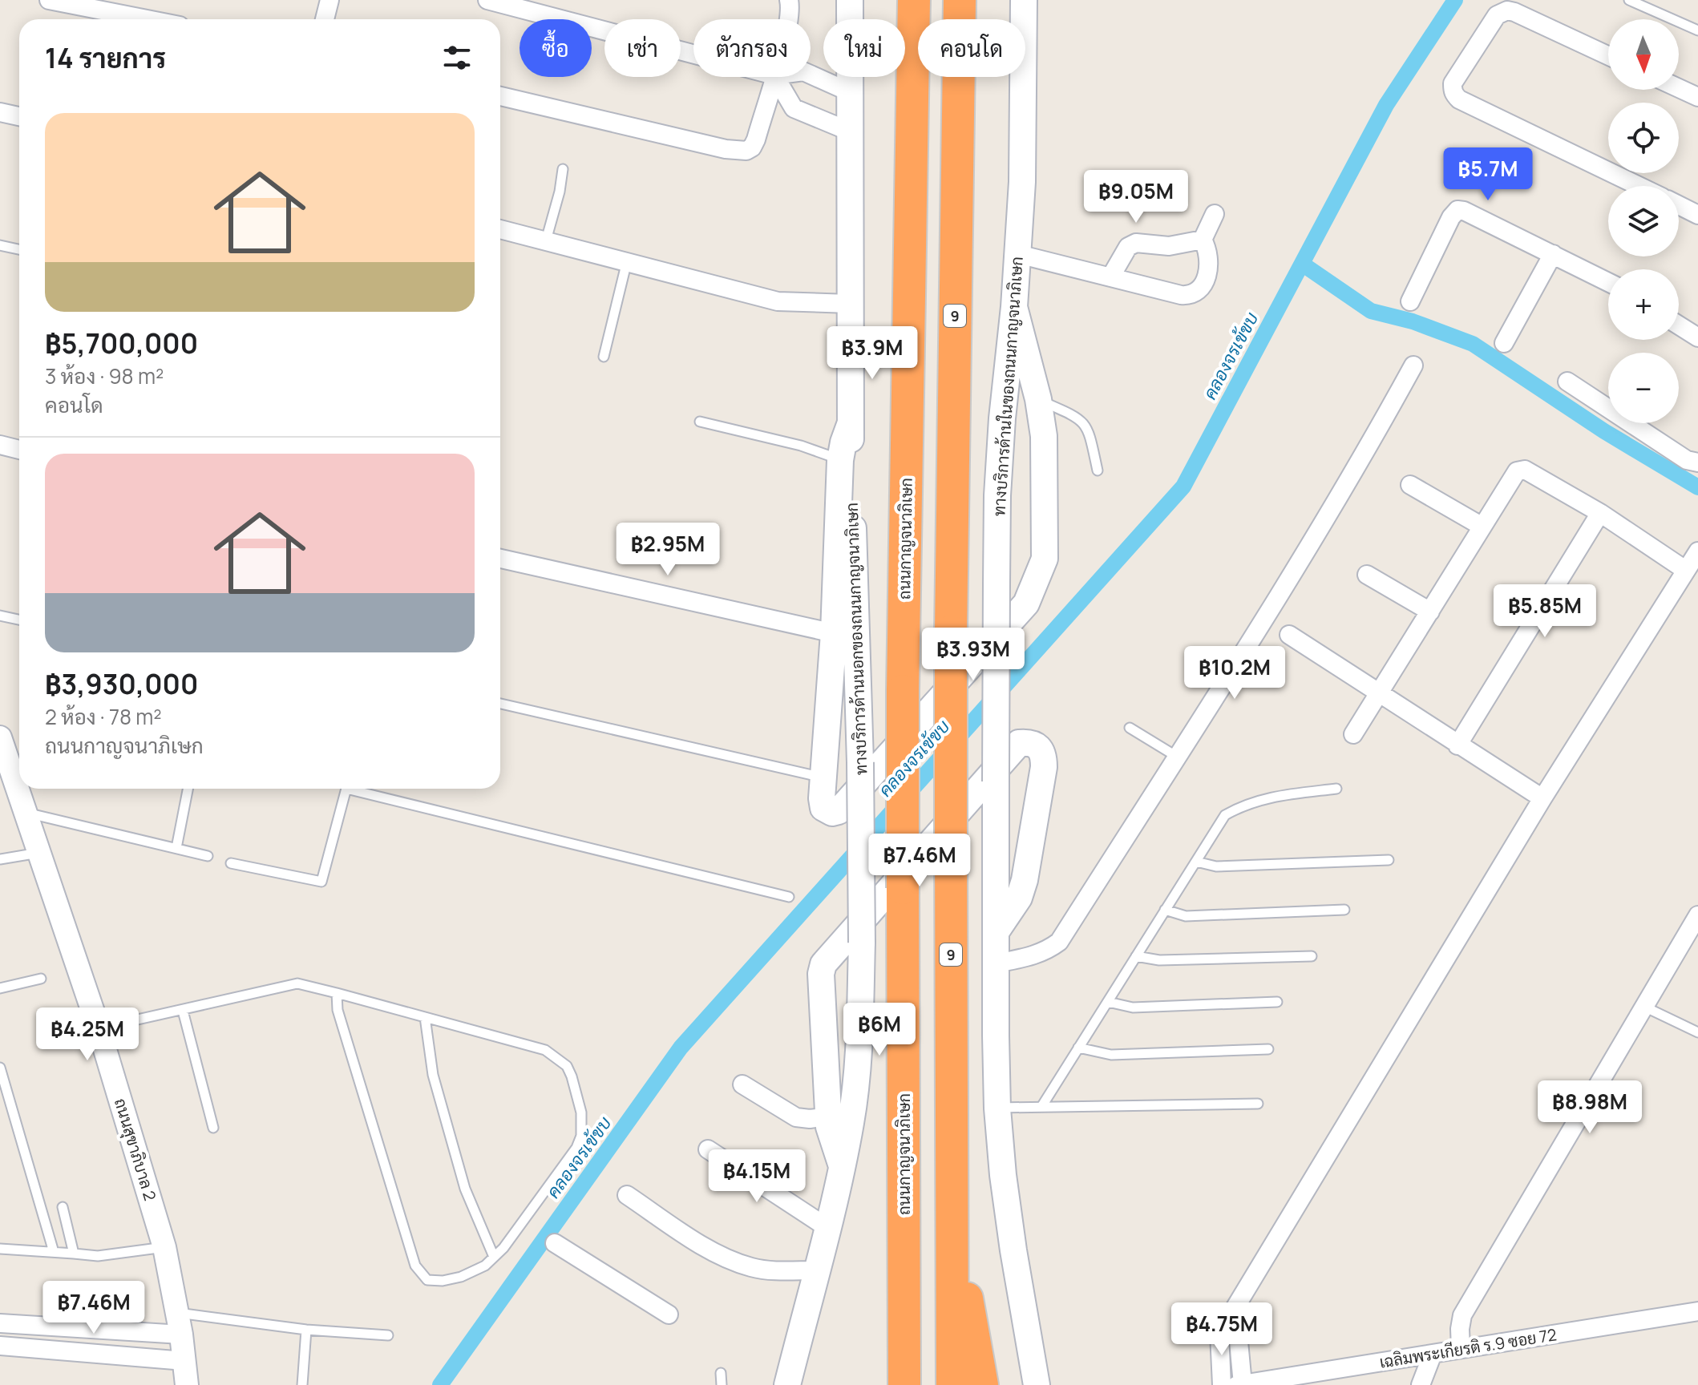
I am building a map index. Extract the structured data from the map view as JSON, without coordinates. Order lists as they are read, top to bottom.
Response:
{
  "streets": {
    "highway": ["9", "ถนนกาญจนาภิเษก"],
    "main road": ["ทางบริการด้านในของถนนกาญจนาภิเษก", "ทางบริการด้านนอกของถนนกาญจนาภิเษก"],
    "street": ["ถนนสุขาภิบาล 2", "เฉลิมพระเกียรติ ร.9 ซอย 72"]
  },
  "water": ["คลองจรเข้ขบ"],
  "north": "bottom",
  "page": {
    "map_buttons": ["+", "−"],
    "chip": [
      "ซื้อ",
      "เช่า",
      "ตัวกรอง",
      "ใหม่",
      "คอนโด"
    ],
    "heading": "14 รายการ",
    "list": [
      {
        "name": "฿5,700,000",
        "note": "3 ห้อง · 98 m² · คอนโด"
      },
      {
        "name": "฿3,930,000",
        "note": "2 ห้อง · 78 m² · ถนนกาญจนาภิเษก"
      }
    ],
    "price": [
      "฿5.7M",
      "฿9.05M",
      "฿3.9M",
      "฿2.95M",
      "฿5.85M",
      "฿3.93M",
      "฿10.2M",
      "฿7.46M",
      "฿6M",
      "฿4.25M",
      "฿8.98M",
      "฿4.15M",
      "฿7.46M",
      "฿4.75M"
    ]
  }
}
